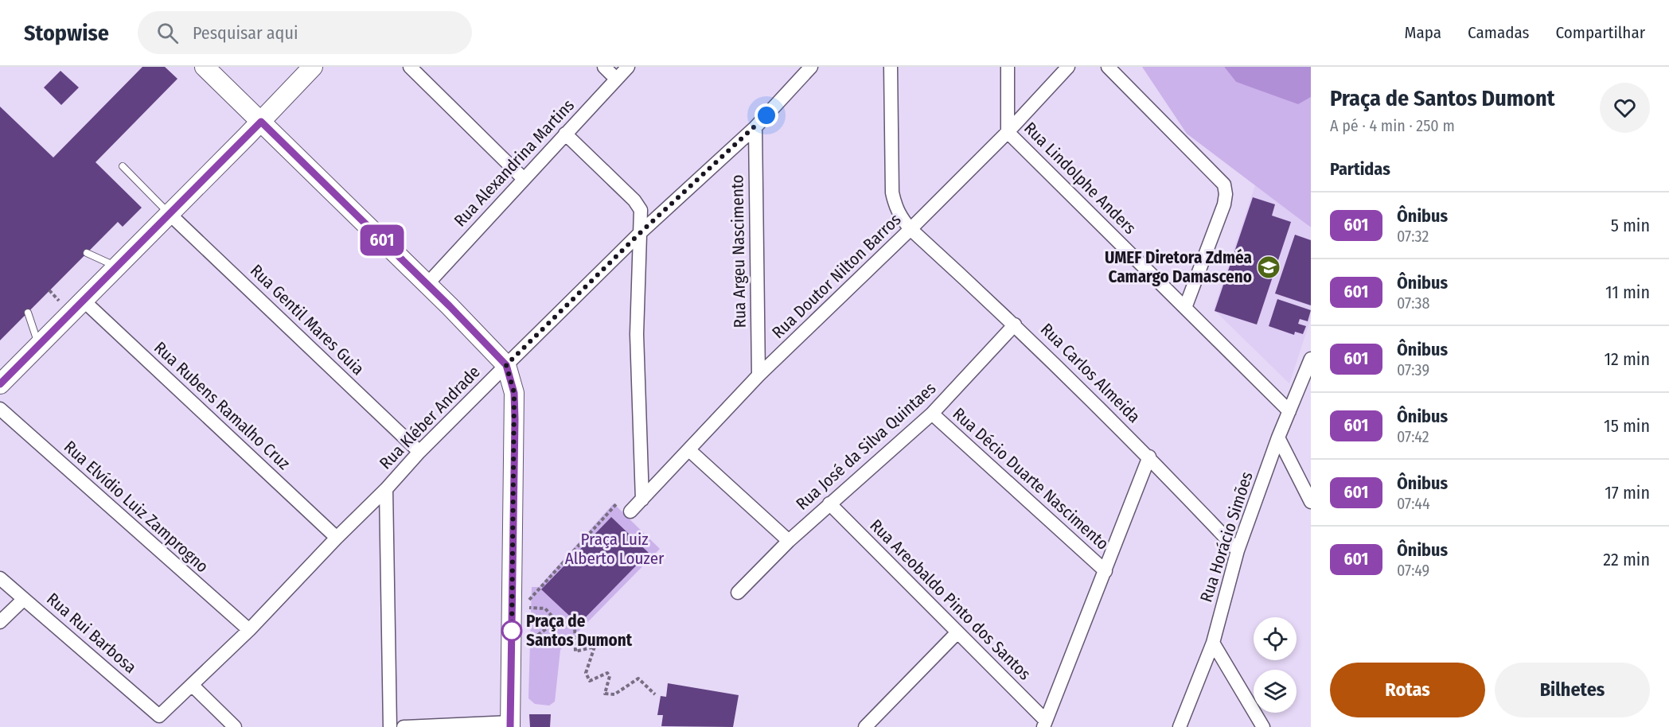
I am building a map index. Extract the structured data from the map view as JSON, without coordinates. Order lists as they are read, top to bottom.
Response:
{
  "streets": {
    "street": [
      "Rua Alexandrina Martins",
      "Rua Lindolphe Anders",
      "Rua Argeu Nascimento",
      "Rua Doutor Nilton Barros",
      "Rua Gentil Mares Guia",
      "Rua Carlos Almeida",
      "Rua Rubens Ramalho Cruz",
      "Rua Kléber Andrade",
      "Rua José da Silva Quintaes",
      "Rua Décio Duarte Nascimento",
      "Rua Elvídio Luiz Zamprogno",
      "Rua Horácio Simões",
      "Rua Areobaldo Pinto dos Santos",
      "Rua Rui Barbosa"
    ]
  },
  "crossings": [
    ["Rua Lindolphe Anders", "Rua Doutor Nilton Barros"],
    ["Rua Lindolphe Anders", "Rua Horácio Simões"],
    ["Rua Argeu Nascimento", "Rua Doutor Nilton Barros"],
    ["Rua Argeu Nascimento", "Rua Kléber Andrade"],
    ["Rua Doutor Nilton Barros", "Rua Carlos Almeida"],
    ["Rua Gentil Mares Guia", "Rua Kléber Andrade"],
    ["Rua Carlos Almeida", "Rua José da Silva Quintaes"],
    ["Rua Carlos Almeida", "Rua Horácio Simões"],
    ["Rua Rubens Ramalho Cruz", "Rua Kléber Andrade"],
    ["Rua Kléber Andrade", "Rua Elvídio Luiz Zamprogno"],
    ["Rua Kléber Andrade", "Rua Rui Barbosa"],
    ["Rua José da Silva Quintaes", "Rua Décio Duarte Nascimento"],
    ["Rua José da Silva Quintaes", "Rua Areobaldo Pinto dos Santos"]
  ],
  "parks": ["Praça Luiz Alberto Louzer"],
  "places": {
    "school or university": ["UMEF Diretora Zdméa Camargo Damasceno"],
    "other": ["Praça de Santos Dumont"]
  },
  "lines": ["bus line 601"],
  "page": {
    "header": "Stopwise",
    "search": "Pesquisar aqui",
    "nav": ["Mapa", "Camadas", "Compartilhar"],
    "on_map": "601",
    "heading": [
      ["Praça de Santos Dumont", "A pé · 4 min · 250 m"],
      "Partidas"
    ],
    "list": [
      {
        "mark": "601",
        "name": "Ônibus",
        "note": "07:32",
        "value": "5 min"
      },
      {
        "mark": "601",
        "name": "Ônibus",
        "note": "07:38",
        "value": "11 min"
      },
      {
        "mark": "601",
        "name": "Ônibus",
        "note": "07:39",
        "value": "12 min"
      },
      {
        "mark": "601",
        "name": "Ônibus",
        "note": "07:42",
        "value": "15 min"
      },
      {
        "mark": "601",
        "name": "Ônibus",
        "note": "07:44",
        "value": "17 min"
      },
      {
        "mark": "601",
        "name": "Ônibus",
        "note": "07:49",
        "value": "22 min"
      }
    ],
    "buttons": ["Rotas", "Bilhetes"]
  }
}
